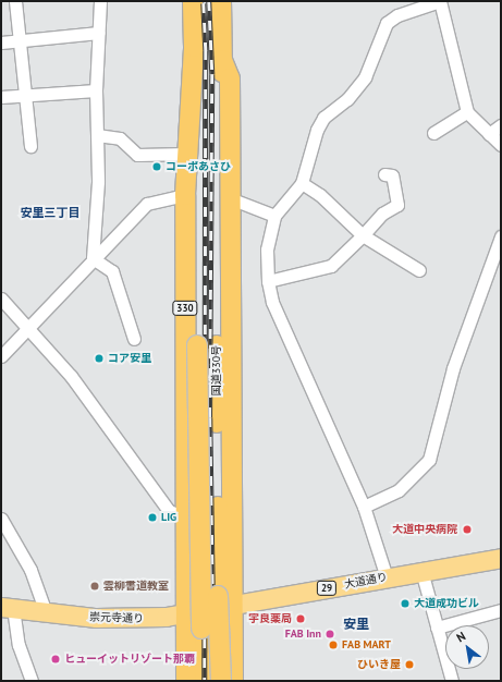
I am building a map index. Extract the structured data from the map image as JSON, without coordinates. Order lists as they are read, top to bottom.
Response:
{
  "streets": {
    "highway": ["330", "国道330号"],
    "main road": ["大道通り", "29", "崇元寺通り"]
  },
  "crossings": [
    ["330", "崇元寺通り"],
    ["大道通り", "崇元寺通り"]
  ],
  "districts": ["安里三丁目", "安里"],
  "places": [
    "コーポあさひ",
    "コア安里",
    "LIG",
    "大道中央病院",
    "雲柳書道教室",
    "大道成功ビル",
    "宇良薬局",
    "FAB Inn",
    "FAB MART",
    "ヒューイットリゾート那覇",
    "ひいき屋"
  ],
  "north": "top left"
}
